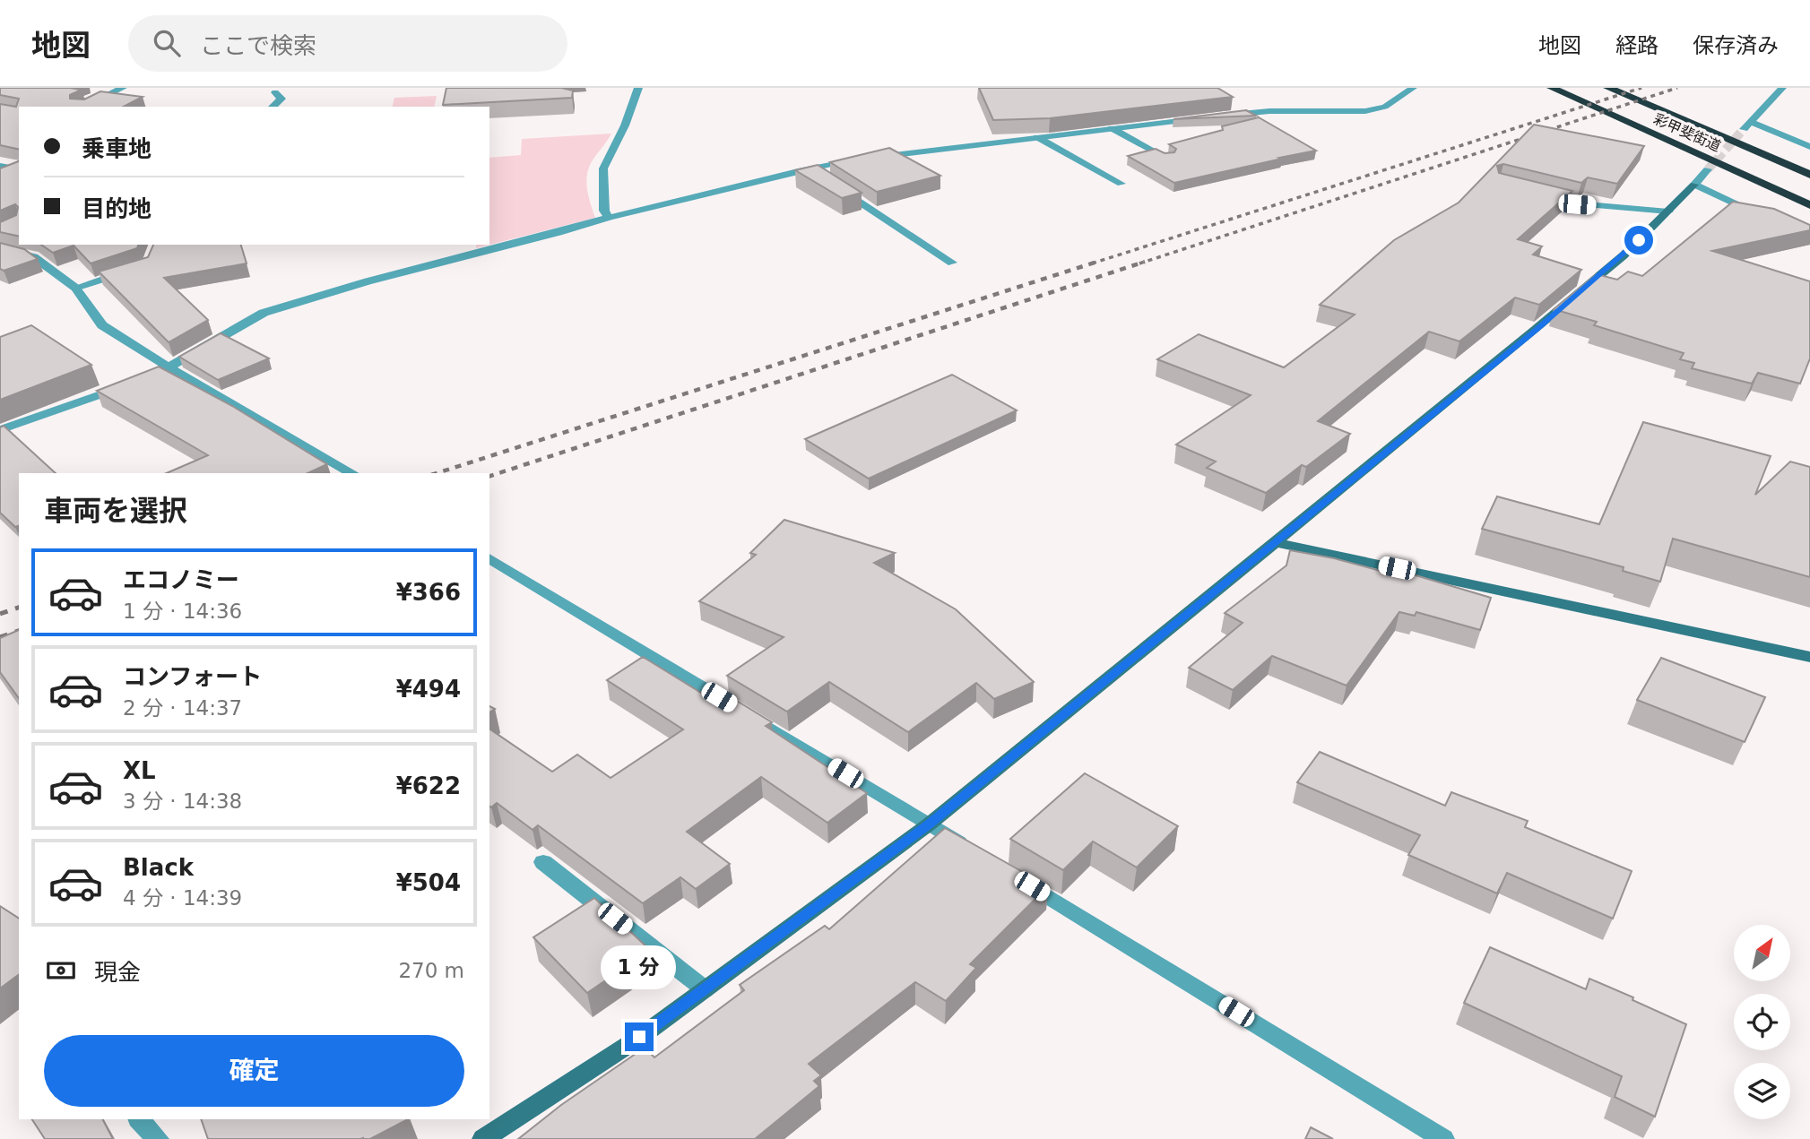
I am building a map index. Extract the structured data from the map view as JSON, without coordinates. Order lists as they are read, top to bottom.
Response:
{
  "streets": {
    "highway": ["彩甲斐街道"]
  },
  "north": "top right",
  "page": {
    "header": "地図",
    "search": "ここで検索",
    "nav": ["地図", "経路", "保存済み"],
    "banner": ["乗車地", "目的地"],
    "heading": "車両を選択",
    "list": [
      {
        "name": "エコノミー",
        "note": "1 分 · 14:36",
        "value": "¥366"
      },
      {
        "name": "コンフォート",
        "note": "2 分 · 14:37",
        "value": "¥494"
      },
      {
        "name": "XL",
        "note": "3 分 · 14:38",
        "value": "¥622"
      },
      {
        "name": "Black",
        "note": "4 分 · 14:39",
        "value": "¥504"
      }
    ],
    "pay": ["現金", "270 m"],
    "bubble": "1 分",
    "buttons": "確定"
  }
}
